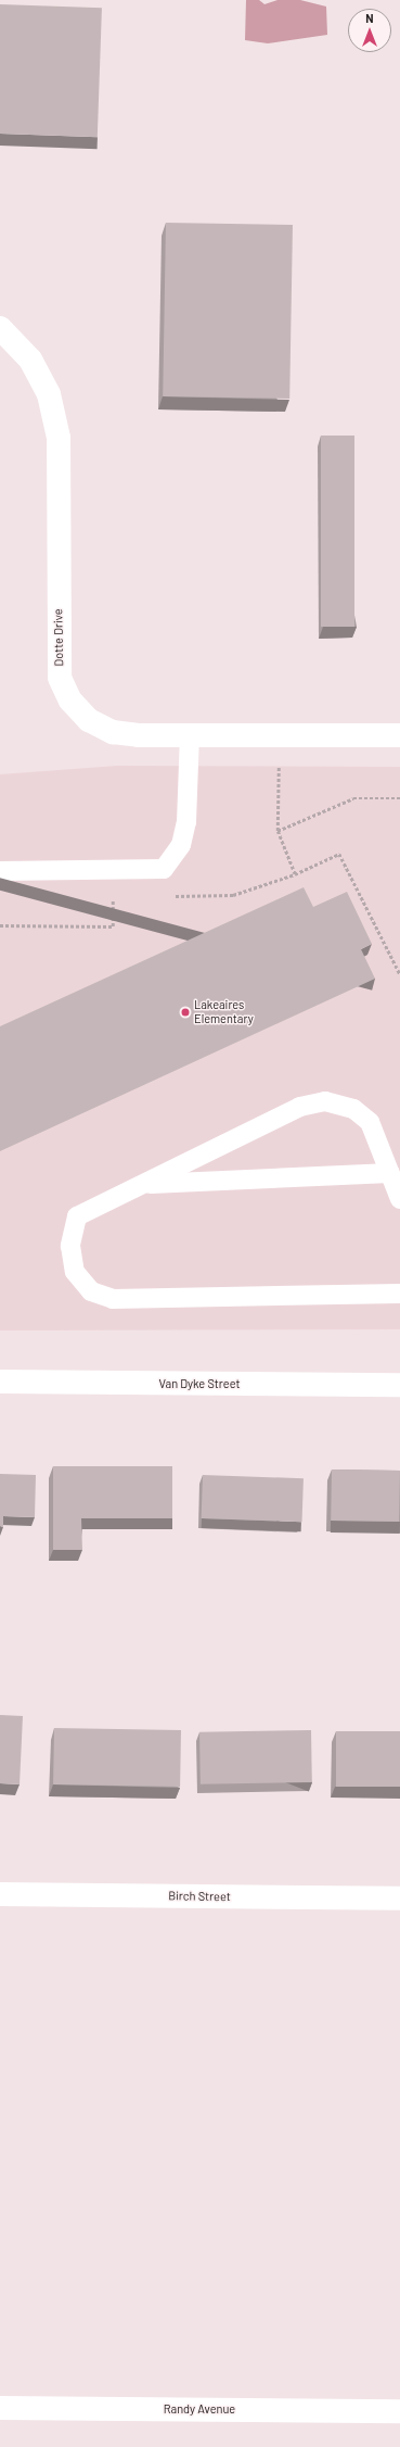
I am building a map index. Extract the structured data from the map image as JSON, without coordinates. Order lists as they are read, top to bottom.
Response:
{
  "streets": {
    "street": [
      "Dotte Drive",
      "Van Dyke Street",
      "Birch Street",
      "Randy Avenue"
    ]
  },
  "places": ["Lakeaires Elementary"],
  "north": "top"
}
